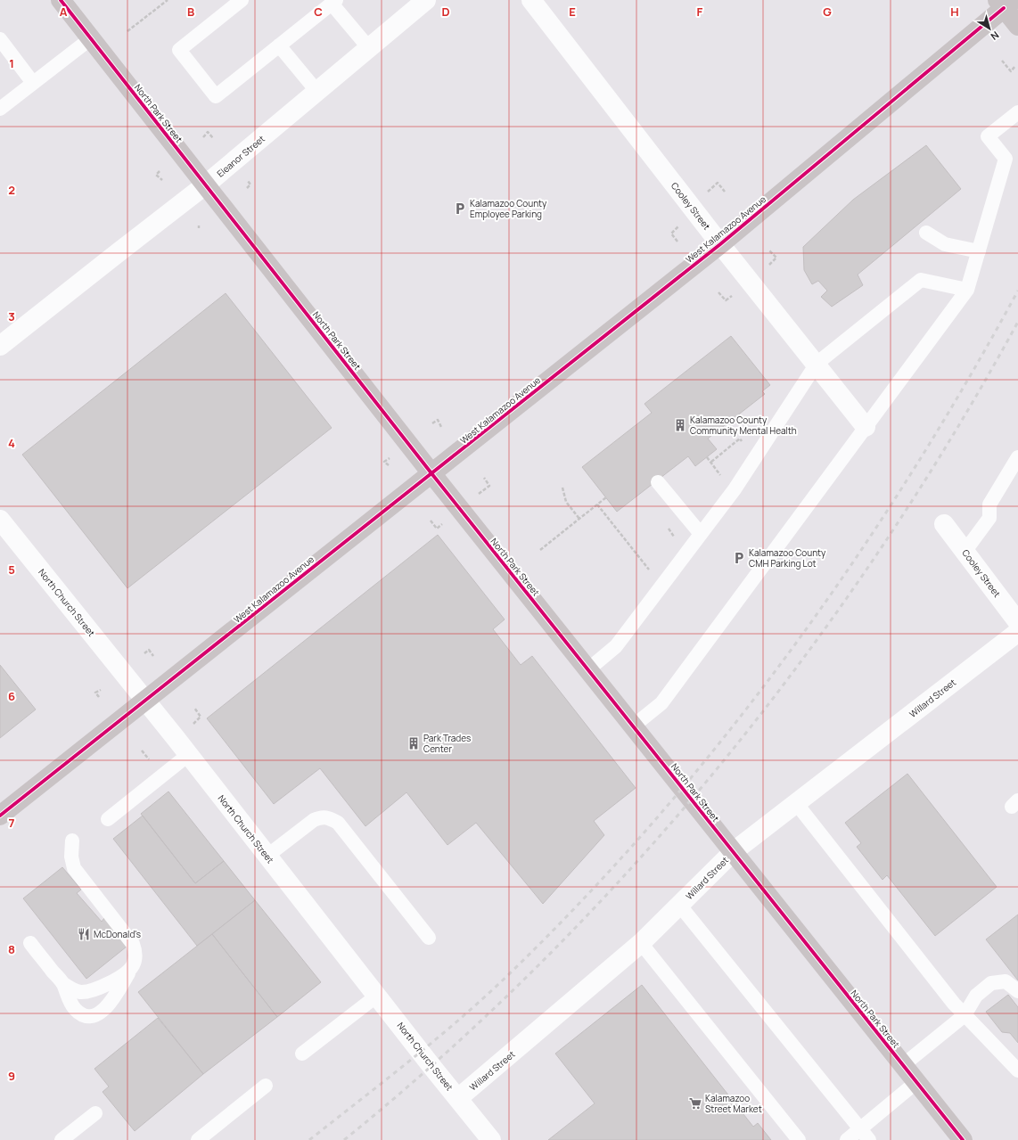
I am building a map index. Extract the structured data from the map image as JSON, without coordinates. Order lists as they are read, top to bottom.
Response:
{
  "streets": {
    "main road": ["North Park Street", "West Kalamazoo Avenue"],
    "street": [
      "Eleanor Street",
      "Cooley Street",
      "North Church Street",
      "Willard Street"
    ]
  },
  "crossings": [
    ["North Park Street", "Eleanor Street"],
    ["North Park Street", "West Kalamazoo Avenue"],
    ["North Park Street", "Willard Street"],
    ["Cooley Street", "West Kalamazoo Avenue"],
    ["West Kalamazoo Avenue", "North Church Street"],
    ["North Church Street", "Willard Street"]
  ],
  "places": {
    "parking": ["Kalamazoo County Employee Parking", "Kalamazoo County CMH Parking Lot"],
    "building": ["Kalamazoo County Community Mental Health", "Park Trades Center"],
    "restaurant": ["McDonald's"],
    "supermarket": ["Kalamazoo Street Market"]
  },
  "north": "bottom right",
  "grid": {
    "columns": [
      "A",
      "B",
      "C",
      "D",
      "E",
      "F",
      "G",
      "H"
    ],
    "rows": [
      "1",
      "2",
      "3",
      "4",
      "5",
      "6",
      "7",
      "8",
      "9"
    ]
  }
}
